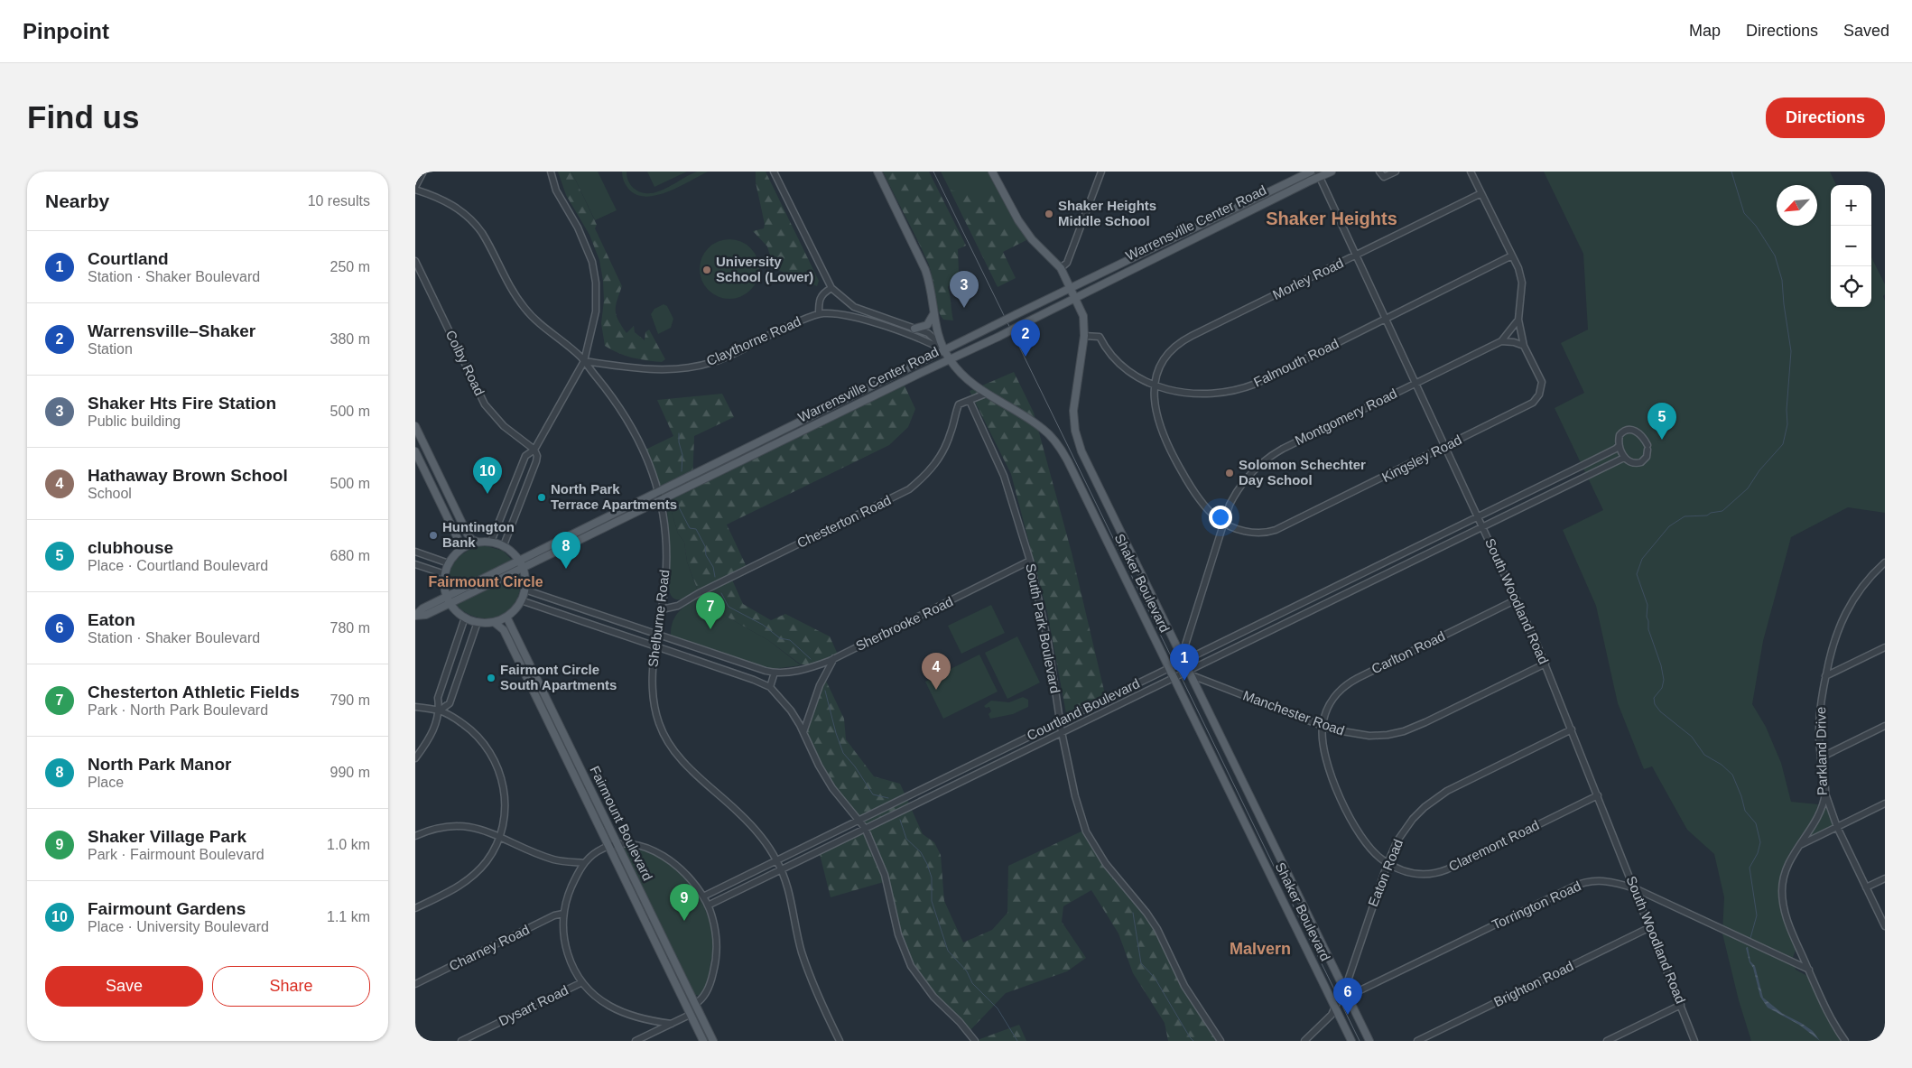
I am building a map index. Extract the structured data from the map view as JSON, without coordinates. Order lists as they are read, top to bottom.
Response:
{
  "streets": {
    "main road": ["Warrensville Center Road", "Shaker Boulevard", "Fairmount Boulevard"],
    "street": [
      "Morley Road",
      "Claythorne Road",
      "Colby Road",
      "Falmouth Road",
      "Montgomery Road",
      "Kingsley Road",
      "Chesterton Road",
      "South Woodland Road",
      "Shelburne Road",
      "Sherbrooke Road",
      "South Park Boulevard",
      "Carlton Road",
      "Courtland Boulevard",
      "Manchester Road",
      "Parkland Drive",
      "Claremont Road",
      "Eaton Road",
      "Torrington Road",
      "Charney Road",
      "Brighton Road",
      "Dysart Road"
    ]
  },
  "crossings": [
    ["Warrensville Center Road", "Claythorne Road"],
    ["Warrensville Center Road", "Shaker Boulevard"],
    ["Warrensville Center Road", "South Woodland Road"],
    ["Warrensville Center Road", "Shelburne Road"],
    ["Morley Road", "Falmouth Road"],
    ["Morley Road", "South Woodland Road"],
    ["Claythorne Road", "Shaker Boulevard"],
    ["Claythorne Road", "Shelburne Road"],
    ["Falmouth Road", "Shaker Boulevard"],
    ["Falmouth Road", "South Woodland Road"],
    ["Montgomery Road", "Kingsley Road"],
    ["Montgomery Road", "Shaker Boulevard"],
    ["Montgomery Road", "South Woodland Road"],
    ["Montgomery Road", "Courtland Boulevard"],
    ["Kingsley Road", "South Woodland Road"],
    ["Chesterton Road", "Shaker Boulevard"],
    ["Chesterton Road", "Shelburne Road"],
    ["Chesterton Road", "South Park Boulevard"],
    ["Shaker Boulevard", "Courtland Boulevard"],
    ["Shaker Boulevard", "Manchester Road"],
    ["Shaker Boulevard", "Eaton Road"],
    ["Shaker Boulevard", "Torrington Road"],
    ["South Woodland Road", "Carlton Road"],
    ["South Woodland Road", "Courtland Boulevard"],
    ["South Woodland Road", "Manchester Road"],
    ["South Woodland Road", "Claremont Road"],
    ["South Woodland Road", "Eaton Road"],
    ["South Woodland Road", "Torrington Road"],
    ["South Woodland Road", "Brighton Road"],
    ["Shelburne Road", "Courtland Boulevard"],
    ["Sherbrooke Road", "South Park Boulevard"],
    ["South Park Boulevard", "Courtland Boulevard"],
    ["Carlton Road", "Manchester Road"],
    ["Carlton Road", "Claremont Road"],
    ["Courtland Boulevard", "Manchester Road"],
    ["Manchester Road", "Claremont Road"],
    ["Parkland Drive", "Torrington Road"],
    ["Claremont Road", "Eaton Road"]
  ],
  "districts": ["Shaker Heights", "Fairmount Circle", "Malvern"],
  "places": [
    "Shaker Heights Middle School",
    "University School (Lower)",
    "Solomon Schechter Day School",
    "North Park Terrace Apartments",
    "Huntington Bank",
    "Fairmont Circle South Apartments"
  ],
  "north": "bottom left",
  "page": {
    "header": "Pinpoint",
    "nav": ["Map", "Directions", "Saved"],
    "buttons": [
      "Directions",
      ["Save", "Share"]
    ],
    "title": "Find us",
    "heading": ["Nearby", "10 results"],
    "map_buttons": ["+", "−"],
    "list": [
      {
        "mark": "1",
        "name": "Courtland",
        "note": "Station · Shaker Boulevard",
        "value": "250 m"
      },
      {
        "mark": "2",
        "name": "Warrensville–Shaker",
        "note": "Station",
        "value": "380 m"
      },
      {
        "mark": "3",
        "name": "Shaker Hts Fire Station",
        "note": "Public building",
        "value": "500 m"
      },
      {
        "mark": "4",
        "name": "Hathaway Brown School",
        "note": "School",
        "value": "500 m"
      },
      {
        "mark": "5",
        "name": "clubhouse",
        "note": "Place · Courtland Boulevard",
        "value": "680 m"
      },
      {
        "mark": "6",
        "name": "Eaton",
        "note": "Station · Shaker Boulevard",
        "value": "780 m"
      },
      {
        "mark": "7",
        "name": "Chesterton Athletic Fields",
        "note": "Park · North Park Boulevard",
        "value": "790 m"
      },
      {
        "mark": "8",
        "name": "North Park Manor",
        "note": "Place",
        "value": "990 m"
      },
      {
        "mark": "9",
        "name": "Shaker Village Park",
        "note": "Park · Fairmount Boulevard",
        "value": "1.0 km"
      },
      {
        "mark": "10",
        "name": "Fairmount Gardens",
        "note": "Place · University Boulevard",
        "value": "1.1 km"
      }
    ],
    "pins": [
      "3",
      "2",
      "5",
      "10",
      "8",
      "7",
      "1",
      "4",
      "9",
      "6"
    ]
  }
}
